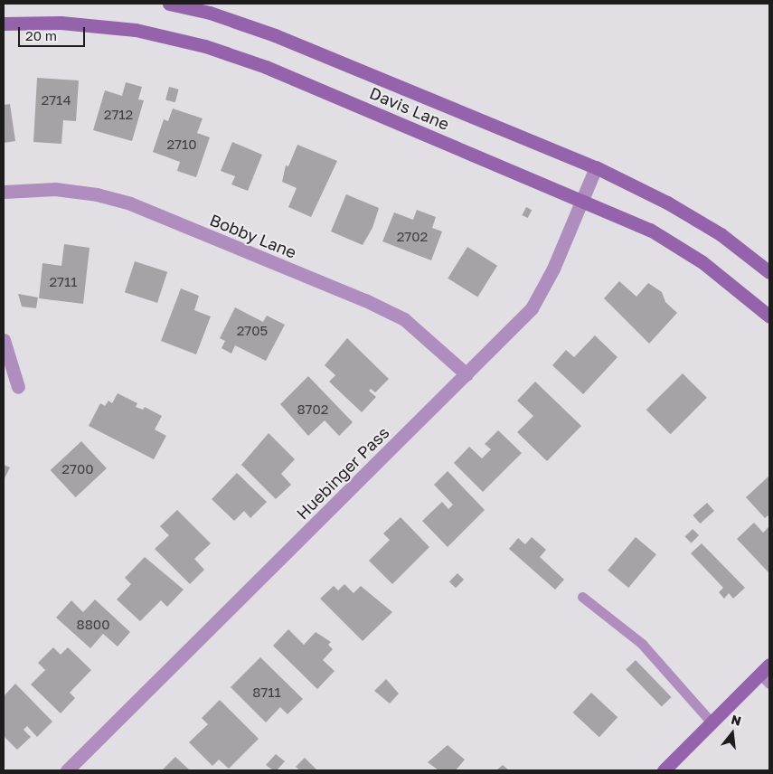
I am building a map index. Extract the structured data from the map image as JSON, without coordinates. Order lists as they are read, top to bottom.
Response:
{
  "streets": {
    "street": ["Davis Lane", "Bobby Lane", "Huebinger Pass"]
  },
  "crossings": [
    ["Davis Lane", "Huebinger Pass"],
    ["Bobby Lane", "Huebinger Pass"]
  ],
  "house_numbers": [
    "2714",
    "2712",
    "2710",
    "2702",
    "2711",
    "2705",
    "8702",
    "2700",
    "8800",
    "8711"
  ],
  "scale_bar": "20 m",
  "north": "top"
}
